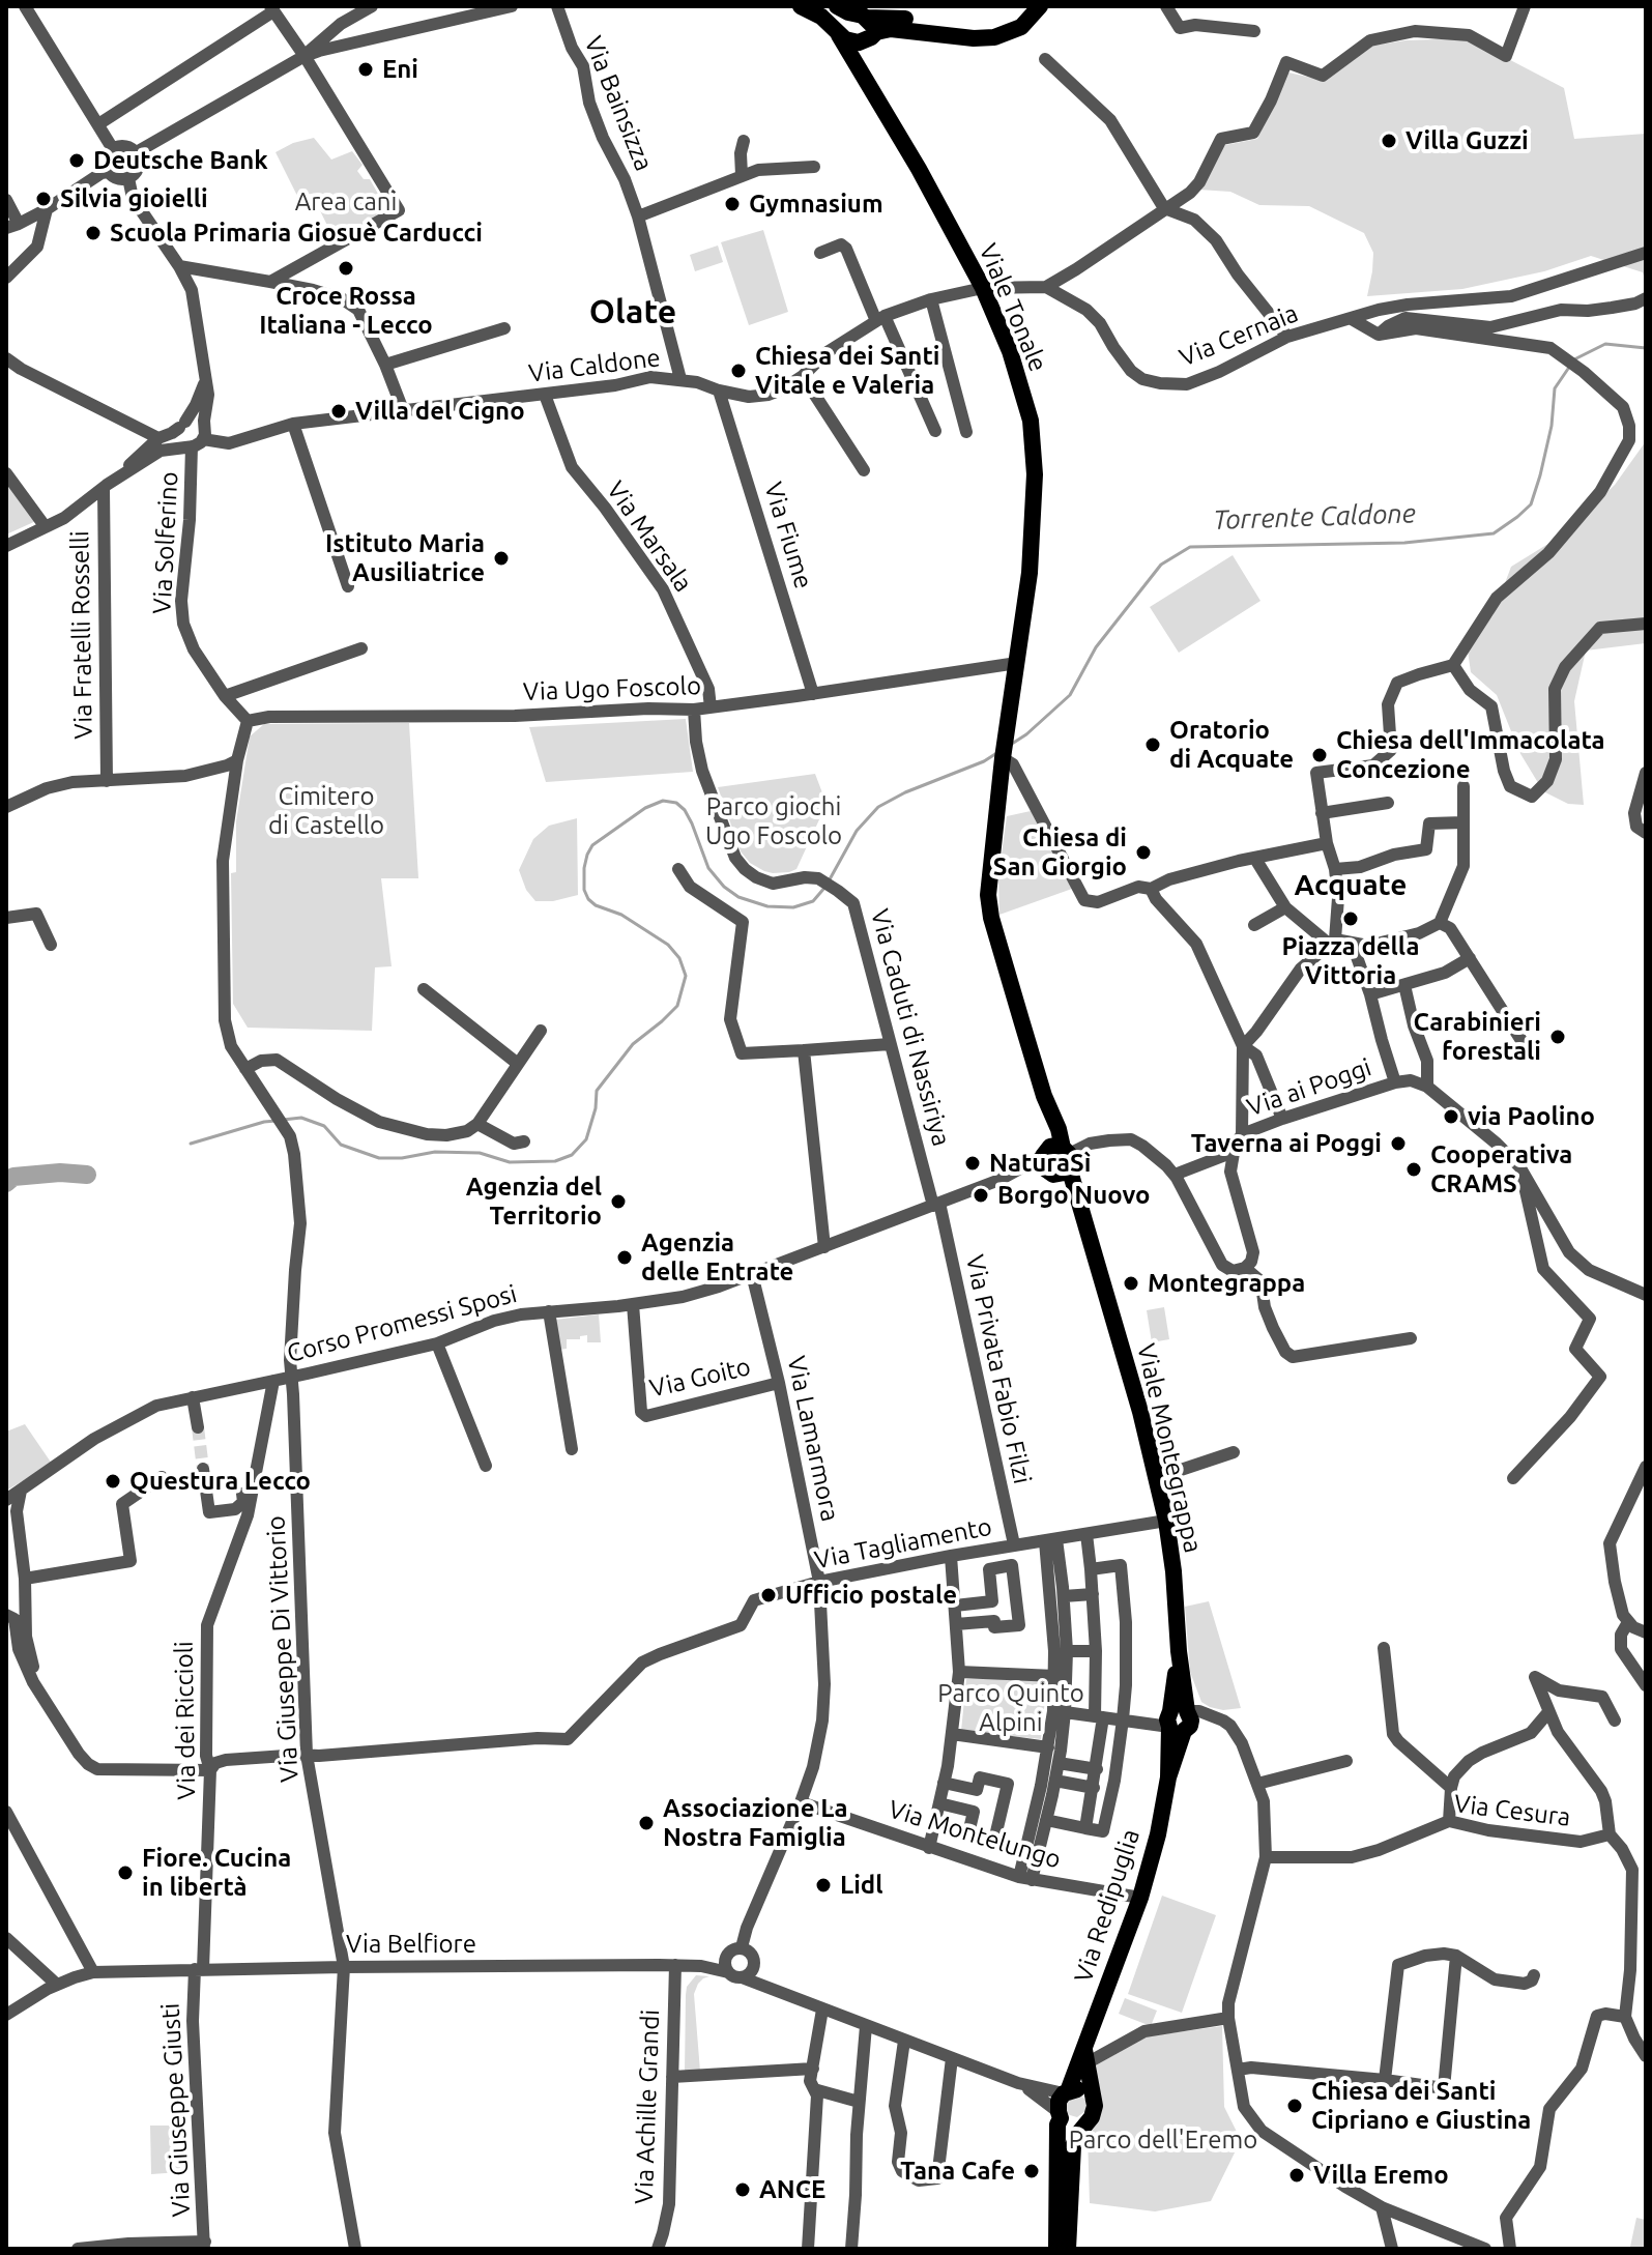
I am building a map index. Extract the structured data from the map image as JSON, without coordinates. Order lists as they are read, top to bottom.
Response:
{
  "streets": {
    "main road": ["Viale Tonale", "Viale Montegrappa", "Via Redipuglia"],
    "street": [
      "Via Bainsizza",
      "Via Cernaia",
      "Via Caldone",
      "Via Fiume",
      "Via Marsala",
      "Via Solferino",
      "Via Fratelli Rosselli",
      "Via Ugo Foscolo",
      "Via Caduti di Nassiriya",
      "Via ai Poggi",
      "Corso Promessi Sposi",
      "Via Privata Fabio Filzi",
      "Via Goito",
      "Via Lamarmora",
      "Via Tagliamento",
      "Via Giuseppe Di Vittorio",
      "Via dei Riccioli",
      "Via Cesura",
      "Via Montelungo",
      "Via Belfiore",
      "Via Achille Grandi",
      "Via Giuseppe Giusti"
    ]
  },
  "crossings": [
    ["Via Bainsizza", "Via Caldone"],
    ["Viale Tonale", "Via Caldone"],
    ["Viale Tonale", "Via Ugo Foscolo"],
    ["Viale Tonale", "Viale Montegrappa"],
    ["Via Caldone", "Via Fiume"],
    ["Via Caldone", "Via Marsala"],
    ["Via Caldone", "Via Solferino"],
    ["Via Fiume", "Via Ugo Foscolo"],
    ["Via Marsala", "Via Ugo Foscolo"],
    ["Via Solferino", "Via Ugo Foscolo"],
    ["Via Ugo Foscolo", "Via Caduti di Nassiriya"],
    ["Via Ugo Foscolo", "Viale Montegrappa"],
    ["Via Caduti di Nassiriya", "Corso Promessi Sposi"],
    ["Via Caduti di Nassiriya", "Via Privata Fabio Filzi"],
    ["Corso Promessi Sposi", "Via Privata Fabio Filzi"],
    ["Corso Promessi Sposi", "Via Goito"],
    ["Corso Promessi Sposi", "Via Lamarmora"],
    ["Corso Promessi Sposi", "Viale Montegrappa"],
    ["Corso Promessi Sposi", "Via Giuseppe Di Vittorio"],
    ["Corso Promessi Sposi", "Via dei Riccioli"],
    ["Via Privata Fabio Filzi", "Via Tagliamento"],
    ["Via Goito", "Via Lamarmora"],
    ["Via Lamarmora", "Via Tagliamento"],
    ["Via Lamarmora", "Via Montelungo"],
    ["Via Lamarmora", "Via Belfiore"],
    ["Viale Montegrappa", "Via Tagliamento"],
    ["Viale Montegrappa", "Via Redipuglia"],
    ["Via Tagliamento", "Via Giuseppe Di Vittorio"],
    ["Via Tagliamento", "Via dei Riccioli"],
    ["Via Giuseppe Di Vittorio", "Via Belfiore"],
    ["Via dei Riccioli", "Via Belfiore"],
    ["Via dei Riccioli", "Via Giuseppe Giusti"],
    ["Via Montelungo", "Via Redipuglia"],
    ["Via Belfiore", "Via Achille Grandi"],
    ["Via Belfiore", "Via Giuseppe Giusti"]
  ],
  "districts": ["Olate", "Acquate"],
  "water": ["Torrente Caldone"],
  "parks": [
    "Area cani",
    "Cimitero di Castello",
    "Parco giochi Ugo Foscolo",
    "Parco Quinto Alpini",
    "Parco dell'Eremo"
  ],
  "places": [
    "Eni",
    "Villa Guzzi",
    "Deutsche Bank",
    "Silvia gioielli",
    "Gymnasium",
    "Scuola Primaria Giosuè Carducci",
    "Croce Rossa Italiana - Lecco",
    "Chiesa dei Santi Vitale e Valeria",
    "Villa del Cigno",
    "Istituto Maria Ausiliatrice",
    "Oratorio di Acquate",
    "Chiesa dell'Immacolata Concezione",
    "Chiesa di San Giorgio",
    "Piazza della Vittoria",
    "Carabinieri forestali",
    "via Paolino",
    "Taverna ai Poggi",
    "NaturaSì",
    "Cooperativa CRAMS",
    "Borgo Nuovo",
    "Agenzia del Territorio",
    "Agenzia delle Entrate",
    "Montegrappa",
    "Questura Lecco",
    "Ufficio postale",
    "Associazione La Nostra Famiglia",
    "Fiore. Cucina in libertà",
    "Lidl",
    "Chiesa dei Santi Cipriano e Giustina",
    "Tana Cafe",
    "Villa Eremo",
    "ANCE"
  ]
}
